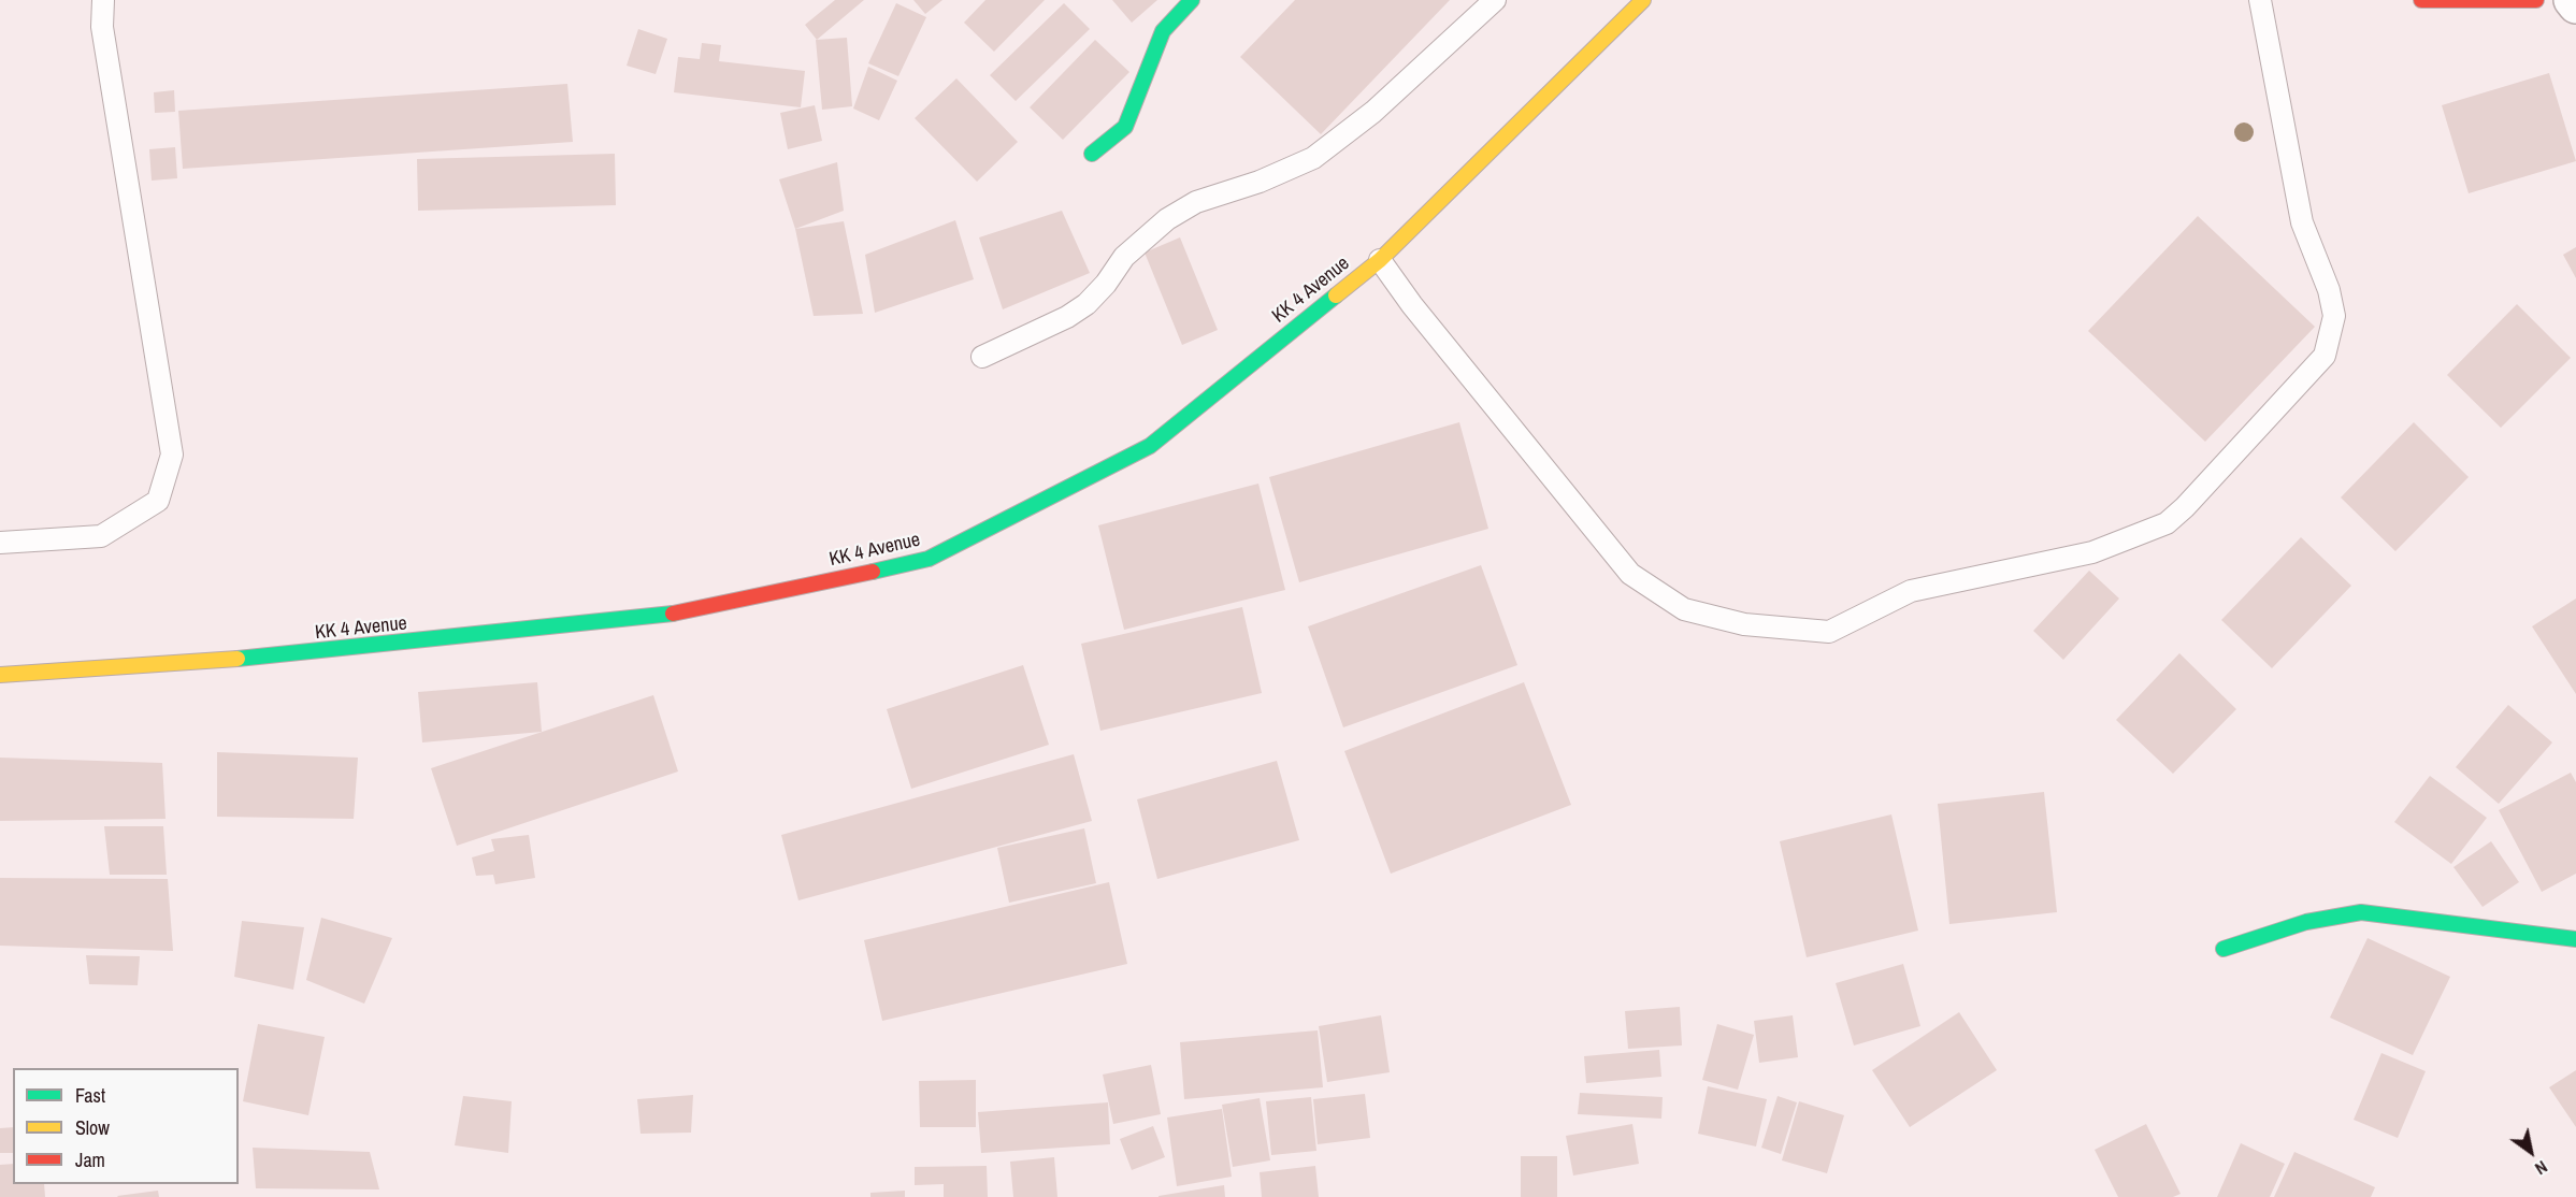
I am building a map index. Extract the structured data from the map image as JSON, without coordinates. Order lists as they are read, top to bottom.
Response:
{
  "streets": {
    "main road": ["KK 4 Avenue"]
  },
  "legend": ["Fast", "Slow", "Jam"],
  "north": "bottom right"
}
